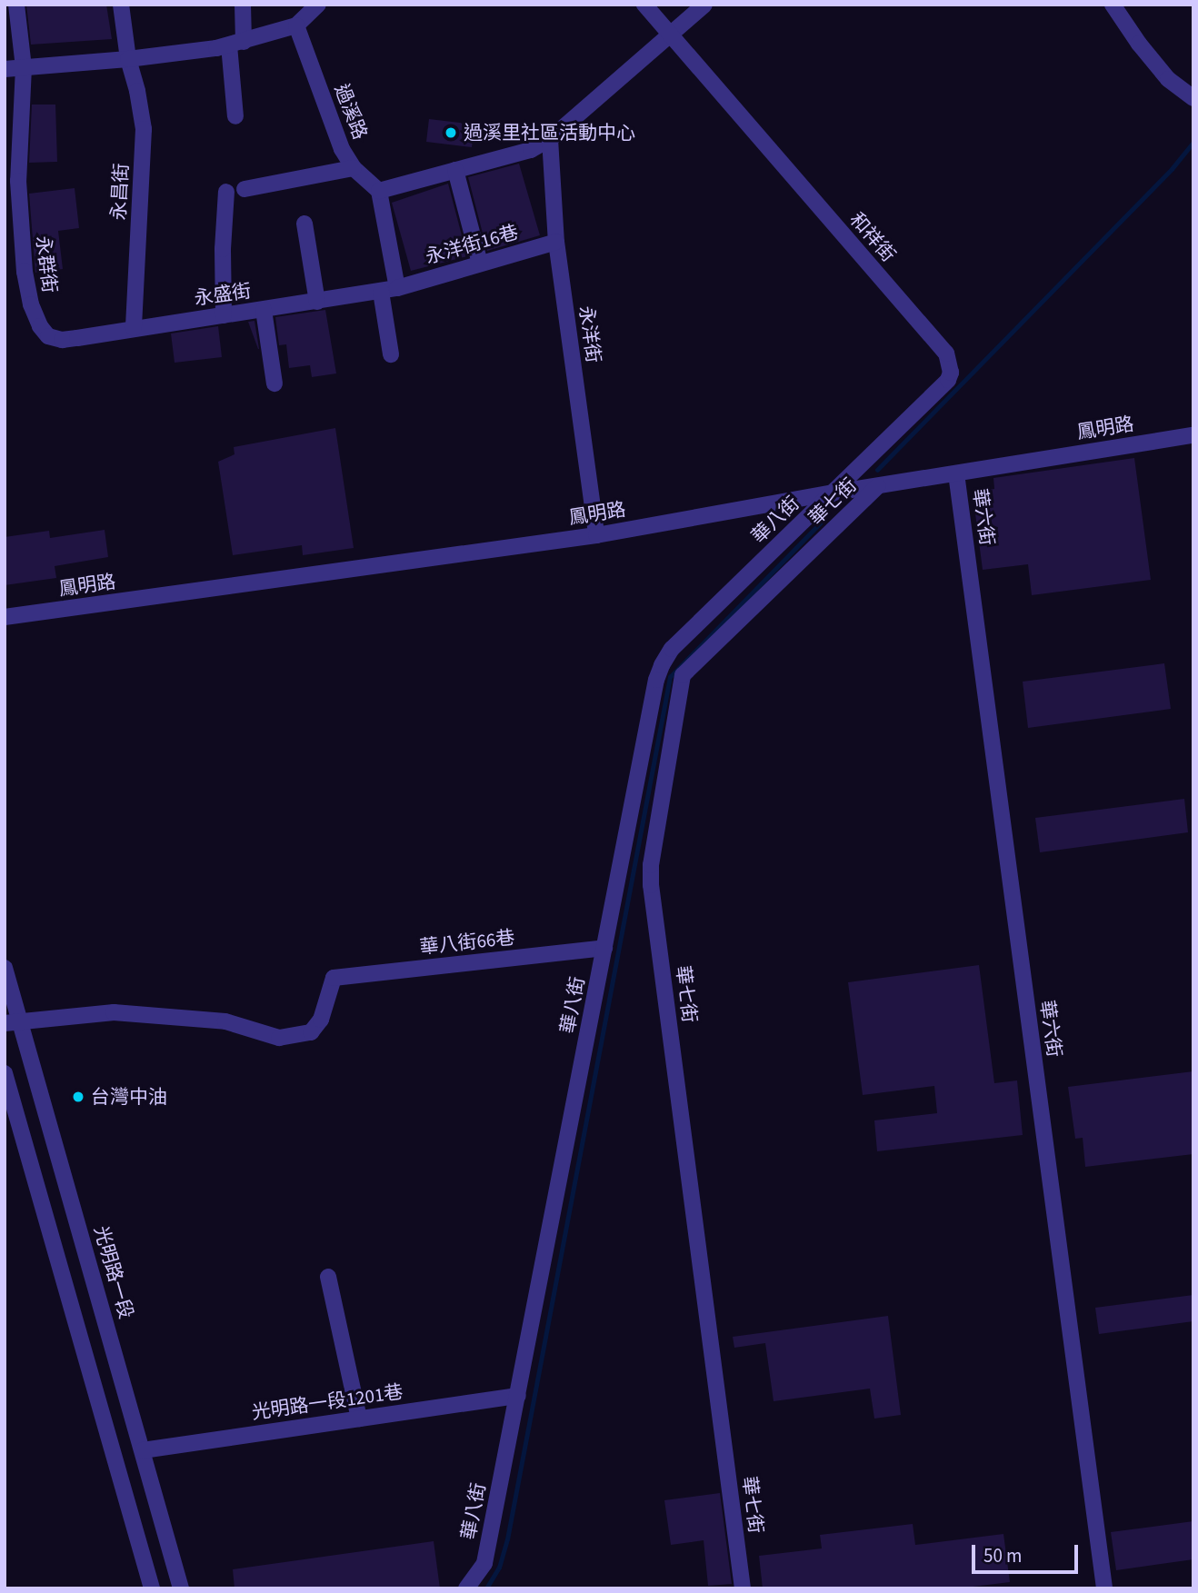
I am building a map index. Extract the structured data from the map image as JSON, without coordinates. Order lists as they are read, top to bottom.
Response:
{
  "streets": {
    "street": [
      "過溪路",
      "永昌街",
      "和祥街",
      "永洋街16巷",
      "永群街",
      "永盛街",
      "永洋街",
      "鳳明路",
      "華七街",
      "華六街",
      "華八街",
      "華八街66巷",
      "光明路一段",
      "光明路一段1201巷"
    ]
  },
  "crossings": [
    ["永昌街", "永群街"],
    ["永昌街", "永盛街"],
    ["和祥街", "鳳明路"],
    ["和祥街", "華八街"],
    ["永洋街16巷", "永盛街"],
    ["永洋街16巷", "永洋街"],
    ["永群街", "永盛街"],
    ["永洋街", "鳳明路"],
    ["鳳明路", "華七街"],
    ["鳳明路", "華六街"],
    ["鳳明路", "華八街"],
    ["華八街", "華八街66巷"],
    ["華八街", "光明路一段1201巷"],
    ["華八街66巷", "光明路一段"],
    ["光明路一段", "光明路一段1201巷"]
  ],
  "places": ["過溪里社區活動中心", "台灣中油"],
  "scale_bar": "50 m"
}
